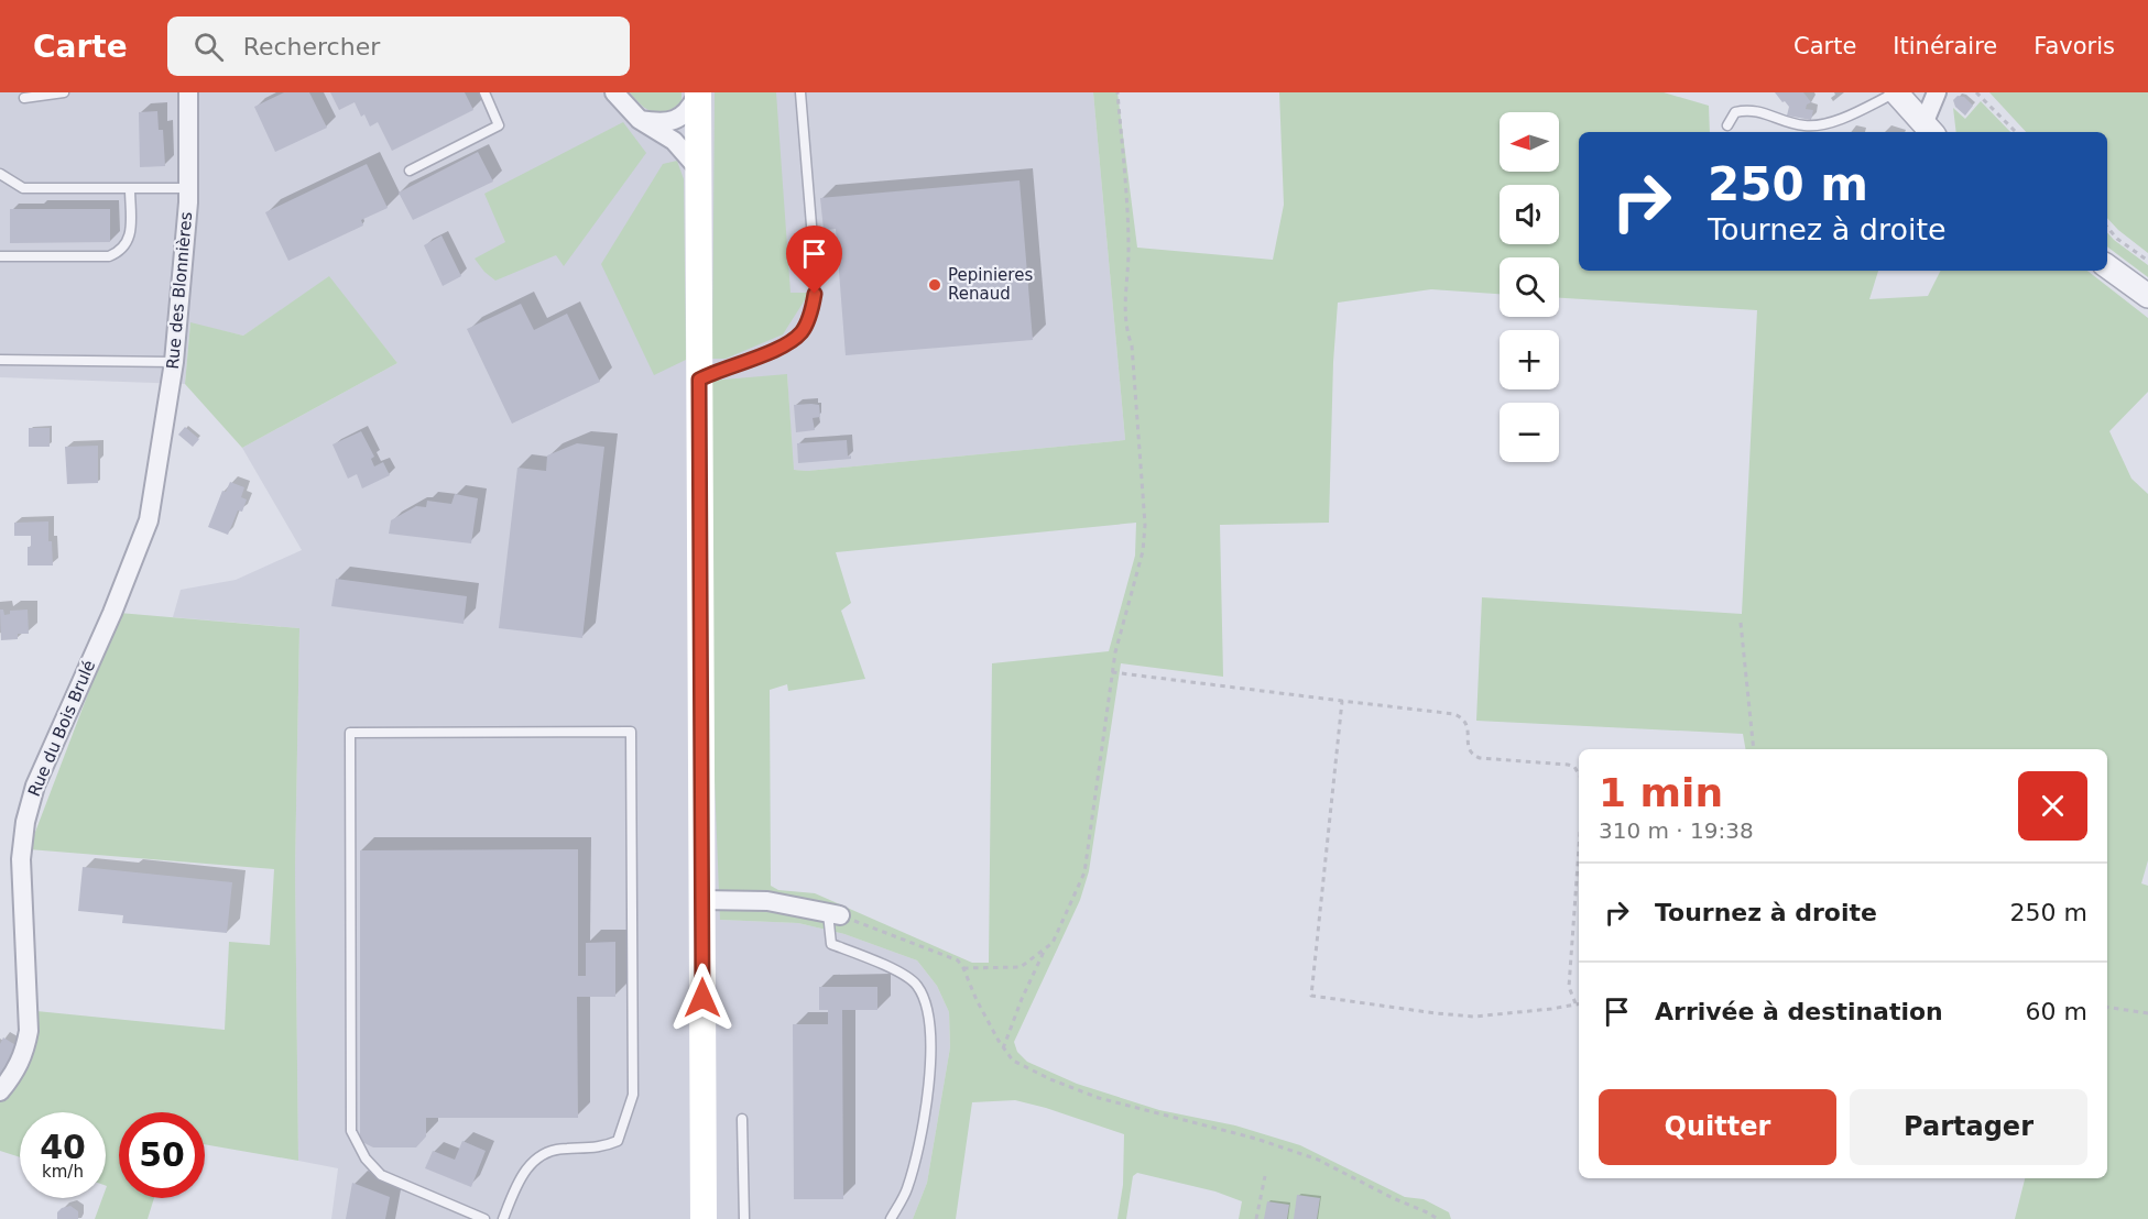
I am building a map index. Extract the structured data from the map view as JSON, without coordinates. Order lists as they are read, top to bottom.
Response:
{
  "streets": {
    "street": ["Rue des Blonnières", "Rue du Bois Brulé"]
  },
  "crossings": [
    ["Rue des Blonnières", "Rue du Bois Brulé"]
  ],
  "places": ["Pepinieres Renaud"],
  "north": "left",
  "page": {
    "header": "Carte",
    "search": "Rechercher",
    "nav": ["Carte", "Itinéraire", "Favoris"],
    "map_buttons": ["+", "−"],
    "turn": ["250 m", "Tournez à droite"],
    "heading": ["1 min", "310 m · 19:38"],
    "list": [
      {
        "name": "Tournez à droite",
        "value": "250 m"
      },
      {
        "name": "Arrivée à destination",
        "value": "60 m"
      }
    ],
    "buttons": ["Quitter", "Partager"],
    "speed": "40 km/h",
    "limit": "50"
  }
}
